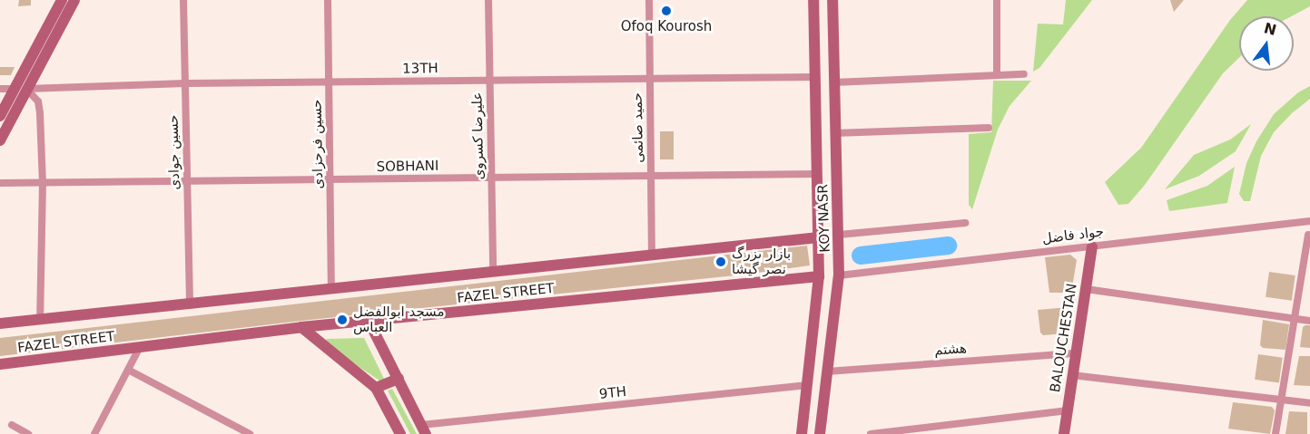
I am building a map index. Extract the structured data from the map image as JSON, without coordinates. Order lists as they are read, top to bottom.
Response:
{
  "streets": {
    "street": [
      "13TH",
      "حمید صائمی",
      "علیرضا کسروی",
      "حسین فرحزادی",
      "حسین جوادی",
      "SOBHANI",
      "KOY NASR",
      "جواد فاضل",
      "FAZEL STREET",
      "BALOUCHESTAN",
      "هشتم",
      "9TH"
    ]
  },
  "crossings": [
    ["13TH", "حمید صائمی"],
    ["13TH", "علیرضا کسروی"],
    ["13TH", "حسین فرحزادی"],
    ["13TH", "حسین جوادی"],
    ["13TH", "KOY NASR"],
    ["حمید صائمی", "SOBHANI"],
    ["حمید صائمی", "FAZEL STREET"],
    ["علیرضا کسروی", "SOBHANI"],
    ["علیرضا کسروی", "FAZEL STREET"],
    ["حسین فرحزادی", "SOBHANI"],
    ["حسین فرحزادی", "FAZEL STREET"],
    ["حسین جوادی", "SOBHANI"],
    ["حسین جوادی", "FAZEL STREET"],
    ["SOBHANI", "KOY NASR"],
    ["KOY NASR", "جواد فاضل"],
    ["KOY NASR", "FAZEL STREET"],
    ["KOY NASR", "هشتم"],
    ["KOY NASR", "9TH"],
    ["جواد فاضل", "BALOUCHESTAN"],
    ["BALOUCHESTAN", "هشتم"]
  ],
  "places": ["Ofoq Kourosh", "بازار بزرگ نصر گیشا", "مسجد ابوالفضل العباس"],
  "north": "top"
}
